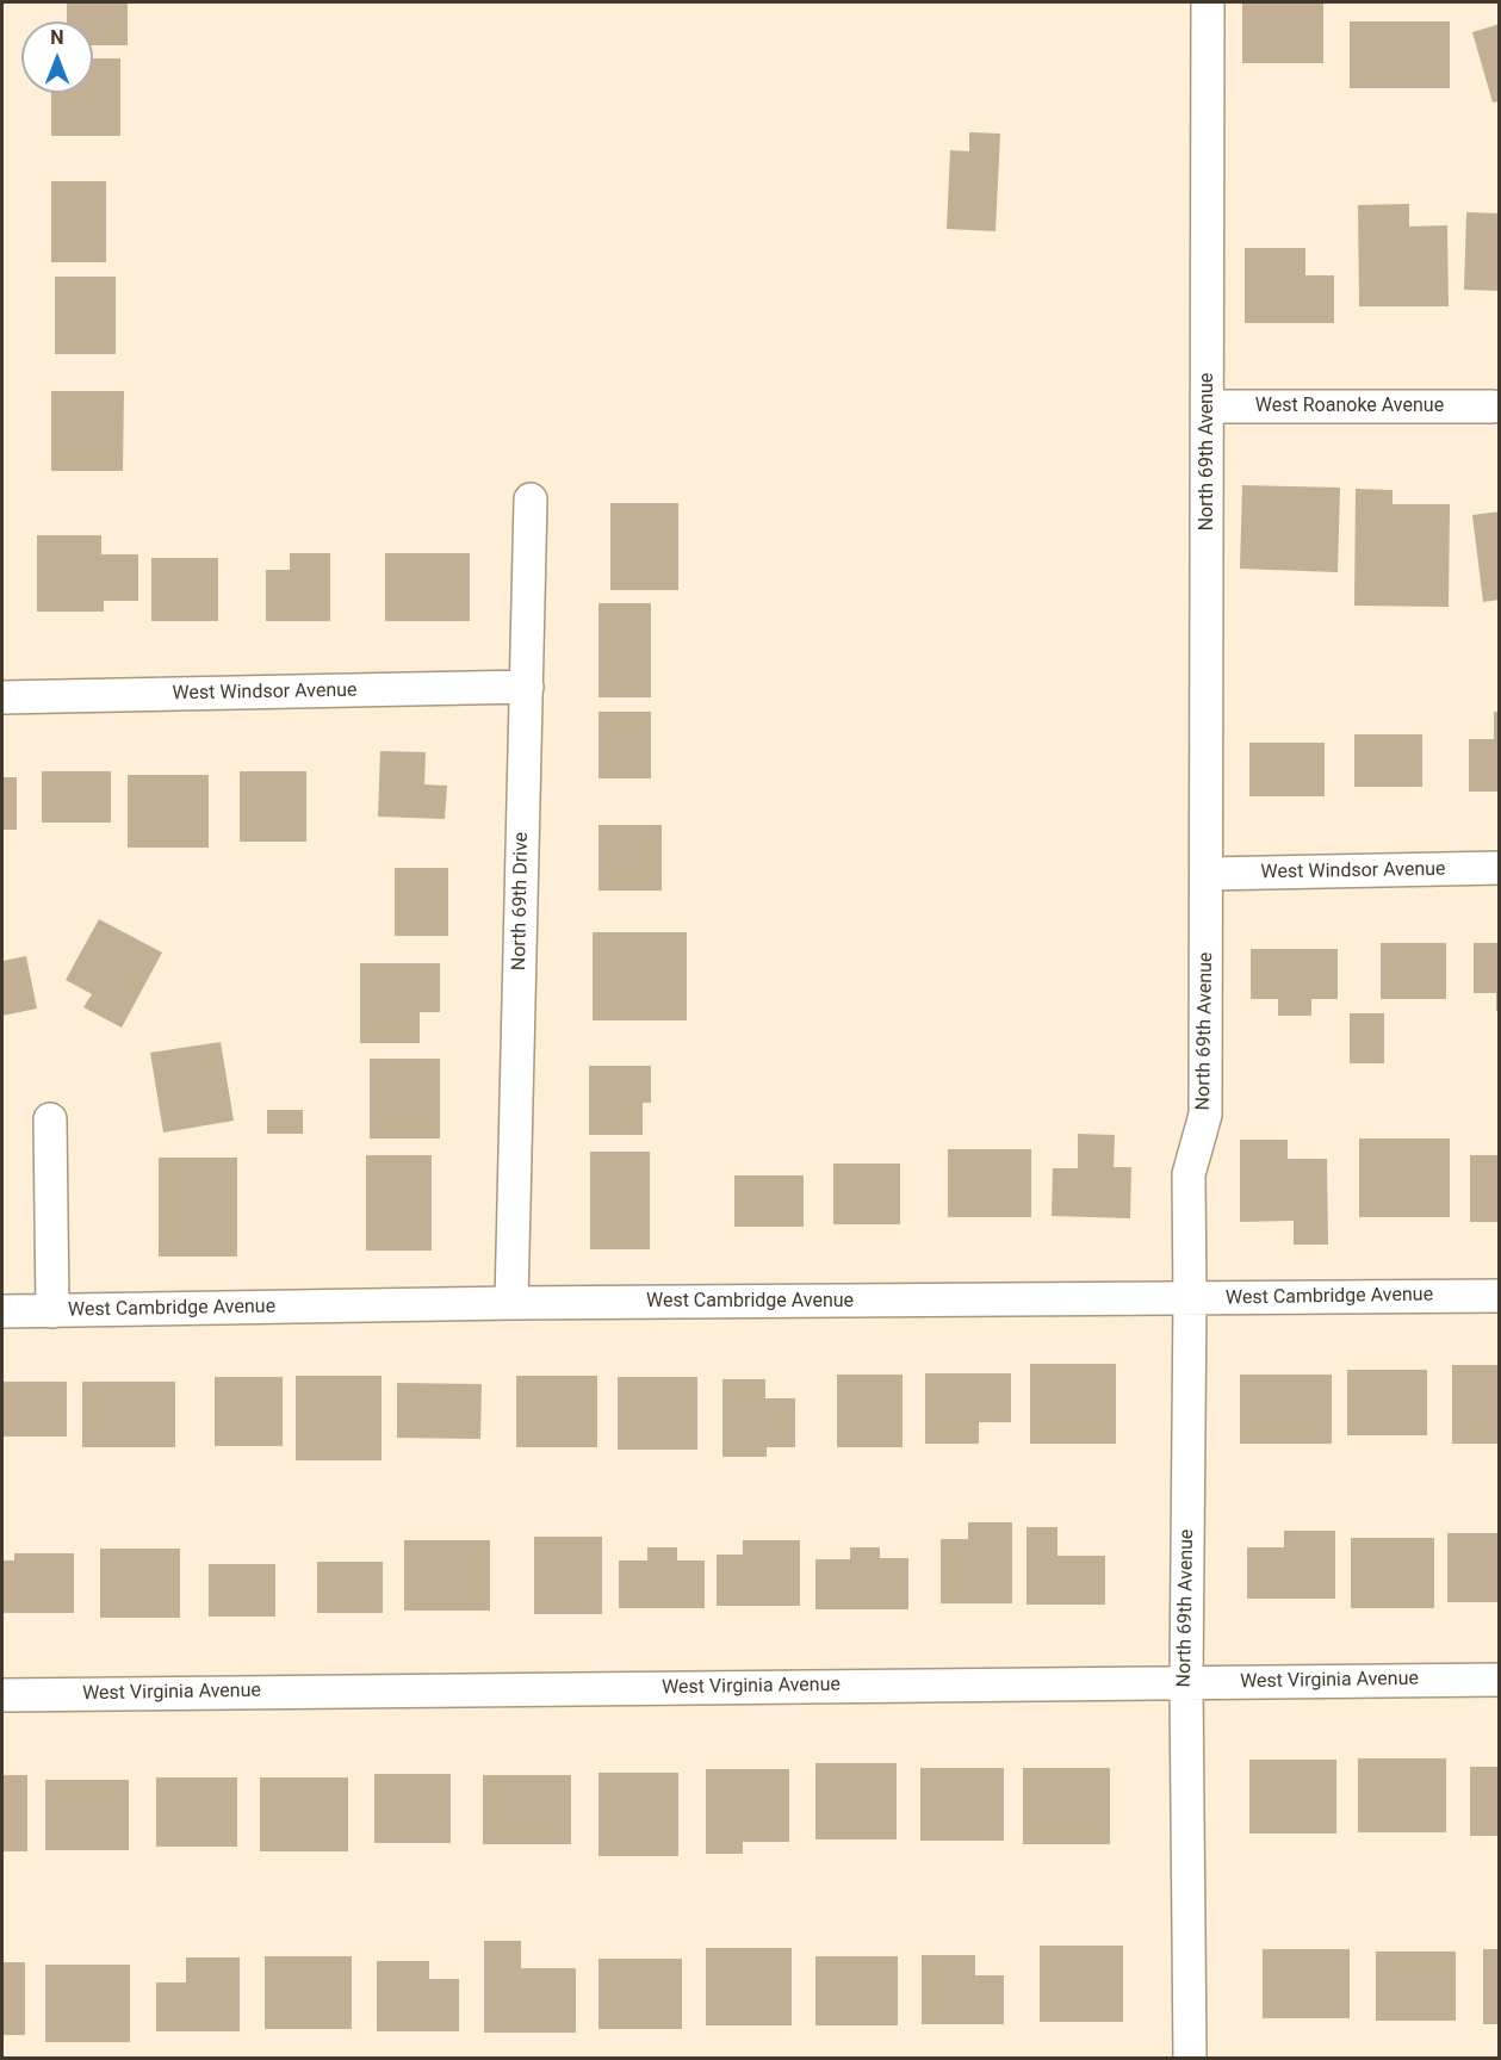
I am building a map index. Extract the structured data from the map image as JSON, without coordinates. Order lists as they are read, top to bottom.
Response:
{
  "streets": {
    "street": [
      "West Roanoke Avenue",
      "North 69th Avenue",
      "West Windsor Avenue",
      "North 69th Drive",
      "West Cambridge Avenue",
      "West Virginia Avenue"
    ]
  },
  "crossings": [
    ["West Roanoke Avenue", "North 69th Avenue"],
    ["North 69th Avenue", "West Windsor Avenue"],
    ["North 69th Avenue", "West Cambridge Avenue"],
    ["North 69th Avenue", "West Virginia Avenue"],
    ["West Windsor Avenue", "North 69th Drive"],
    ["North 69th Drive", "West Cambridge Avenue"]
  ],
  "north": "top"
}
